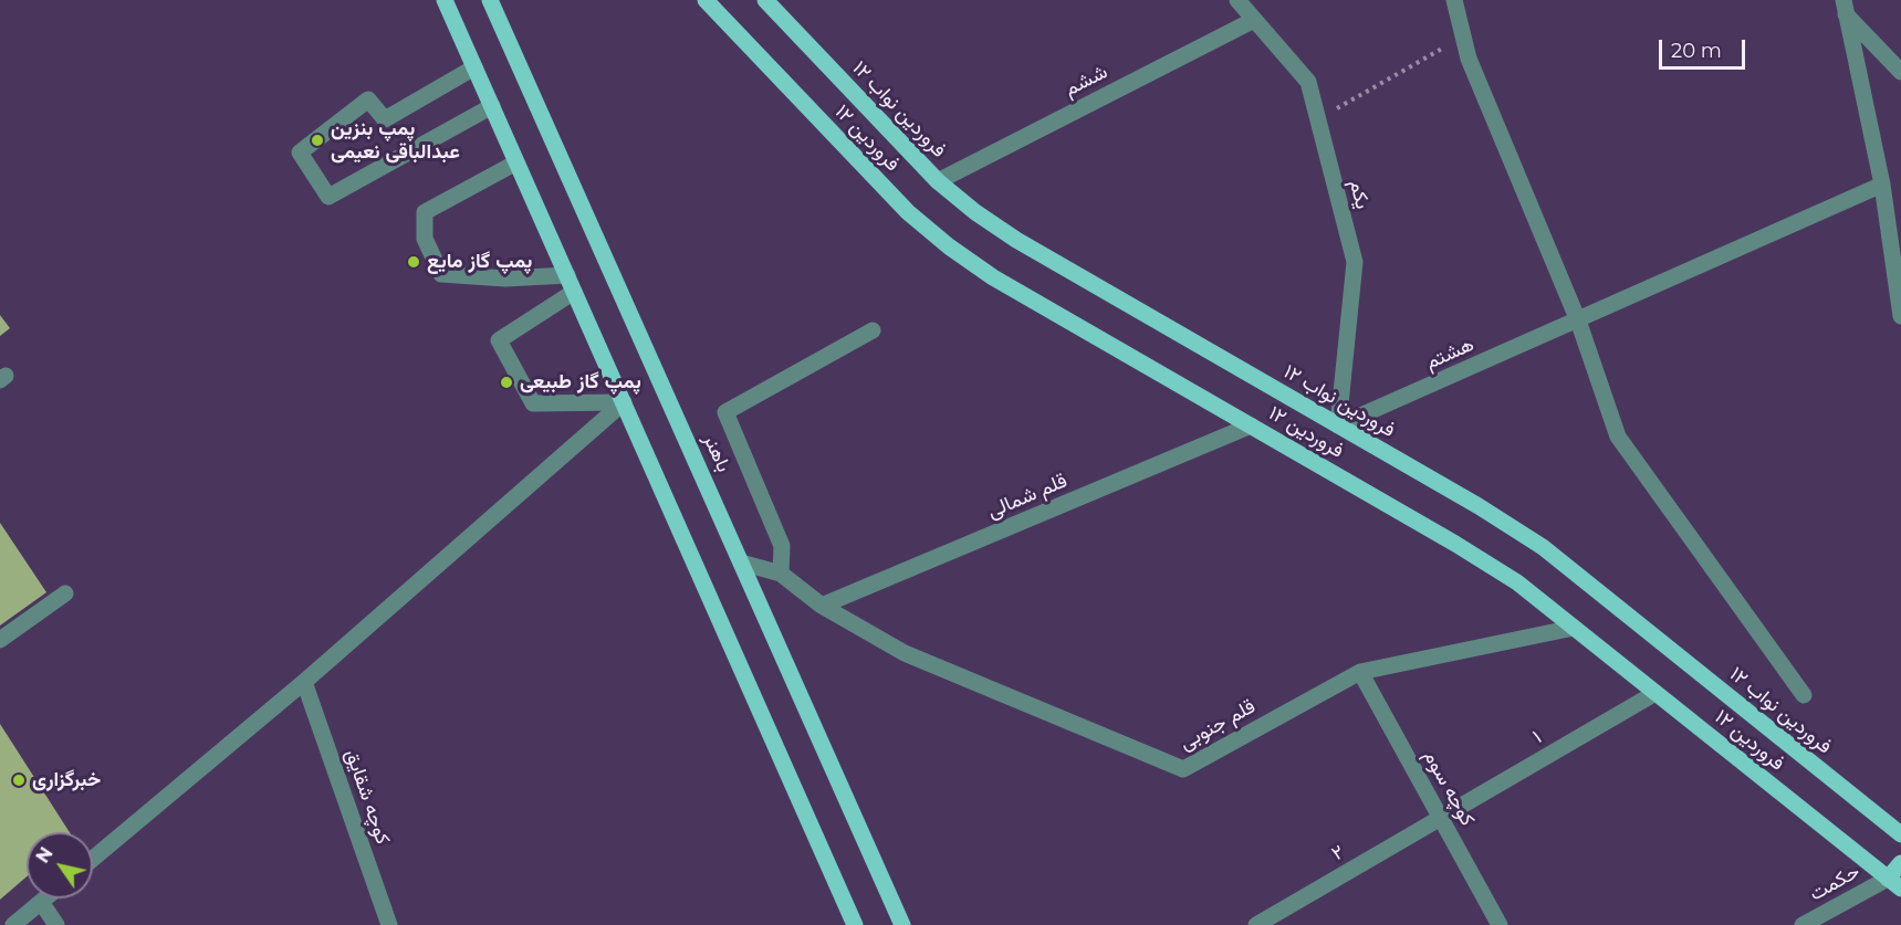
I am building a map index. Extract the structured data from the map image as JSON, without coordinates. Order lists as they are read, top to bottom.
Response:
{
  "streets": {
    "main road": ["۱۲ فروردین نواب", "۱۲ فروردین", "باهنر"],
    "street": [
      "ششم",
      "یکم",
      "هشتم",
      "قلم شمالی",
      "قلم جنوبی",
      "۱",
      "کوچه سوم",
      "کوچه شقایق",
      "۲",
      "حکمت"
    ]
  },
  "crossings": [
    ["ششم", "۱۲ فروردین نواب"],
    ["ششم", "یکم"],
    ["۱۲ فروردین نواب", "یکم"],
    ["۱۲ فروردین نواب", "هشتم"],
    ["۱۲ فروردین", "قلم شمالی"],
    ["۱۲ فروردین", "قلم جنوبی"],
    ["۱۲ فروردین", "۱"],
    ["۱۲ فروردین", "حکمت"],
    ["یکم", "هشتم"],
    ["قلم شمالی", "قلم جنوبی"],
    ["قلم جنوبی", "کوچه سوم"],
    ["۱", "کوچه سوم"],
    ["۱", "۲"],
    ["کوچه سوم", "۲"]
  ],
  "places": [
    "پمپ بنزین عبدالباقی نعیمی",
    "پمپ گاز مایع",
    "پمپ گاز طبیعی",
    "خبرگزاری"
  ],
  "scale_bar": "20 m",
  "north": "top left"
}
